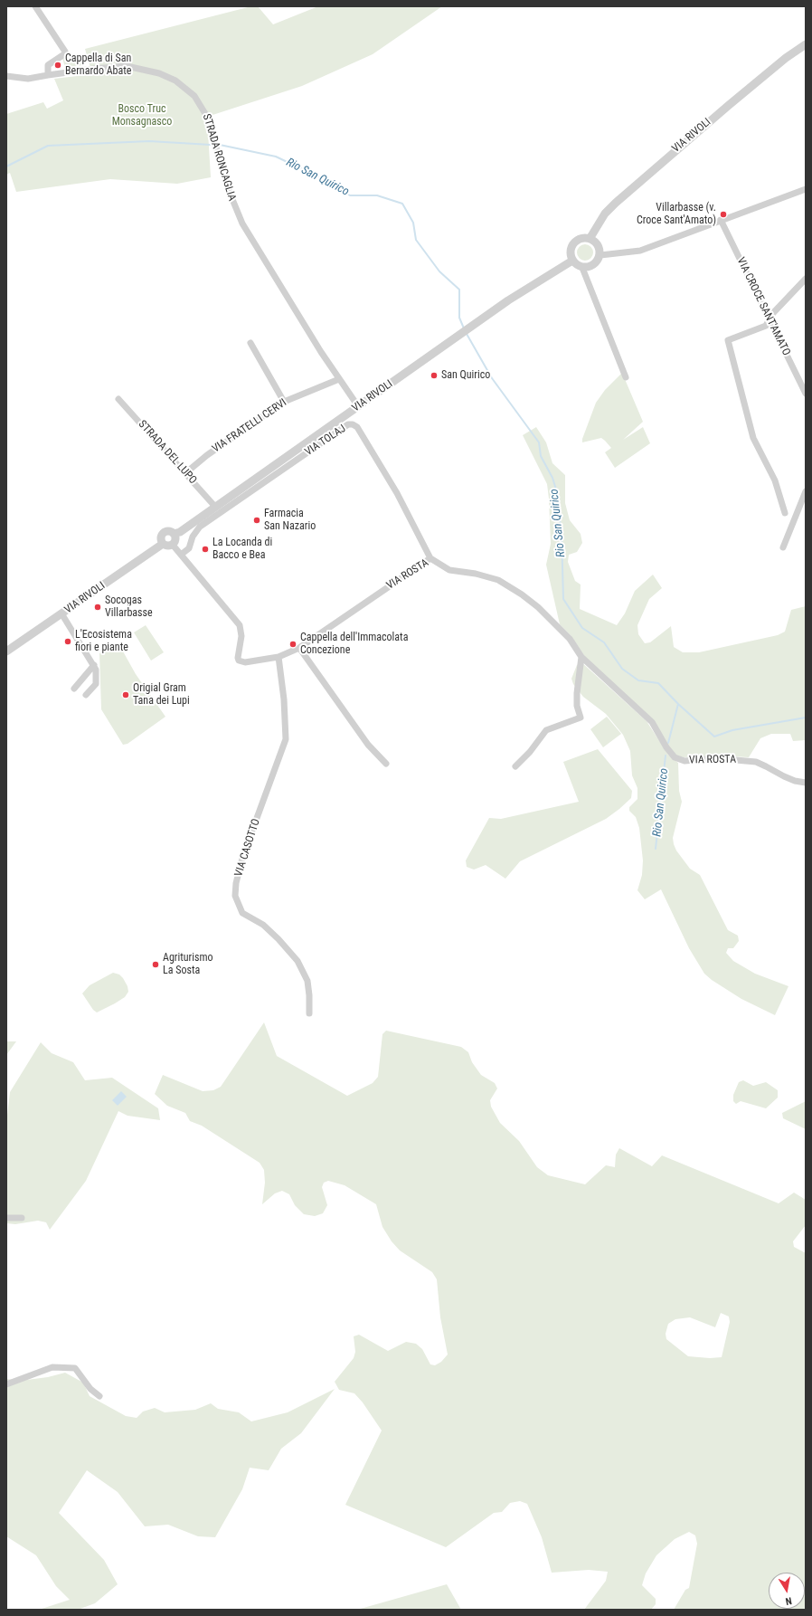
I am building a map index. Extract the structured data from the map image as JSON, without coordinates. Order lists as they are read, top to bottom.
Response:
{
  "streets": {
    "street": [
      "VIA RIVOLI",
      "STRADA RONCAGLIA",
      "VIA CROCE SANT'AMATO",
      "VIA FRATELLI CERVI",
      "VIA TOLAJ",
      "STRADA DEL LUPO",
      "VIA ROSTA",
      "VIA CASOTTO"
    ]
  },
  "crossings": [
    ["VIA RIVOLI", "STRADA RONCAGLIA"],
    ["VIA RIVOLI", "STRADA DEL LUPO"],
    ["VIA RIVOLI", "VIA ROSTA"],
    ["STRADA RONCAGLIA", "VIA FRATELLI CERVI"],
    ["VIA FRATELLI CERVI", "STRADA DEL LUPO"],
    ["VIA TOLAJ", "VIA ROSTA"],
    ["VIA ROSTA", "VIA CASOTTO"]
  ],
  "water": ["Rio San Quirico"],
  "parks": ["Bosco Truc Monsagnasco"],
  "places": [
    "Cappella di San Bernardo Abate",
    "Villarbasse (v. Croce Sant'Amato)",
    "San Quirico",
    "Farmacia San Nazario",
    "La Locanda di Bacco e Bea",
    "Socogas Villarbasse",
    "L'Ecosistema fiori e piante",
    "Cappella dell'Immacolata Concezione",
    "Origial Gram Tana dei Lupi",
    "Agriturismo La Sosta"
  ],
  "north": "bottom"
}
